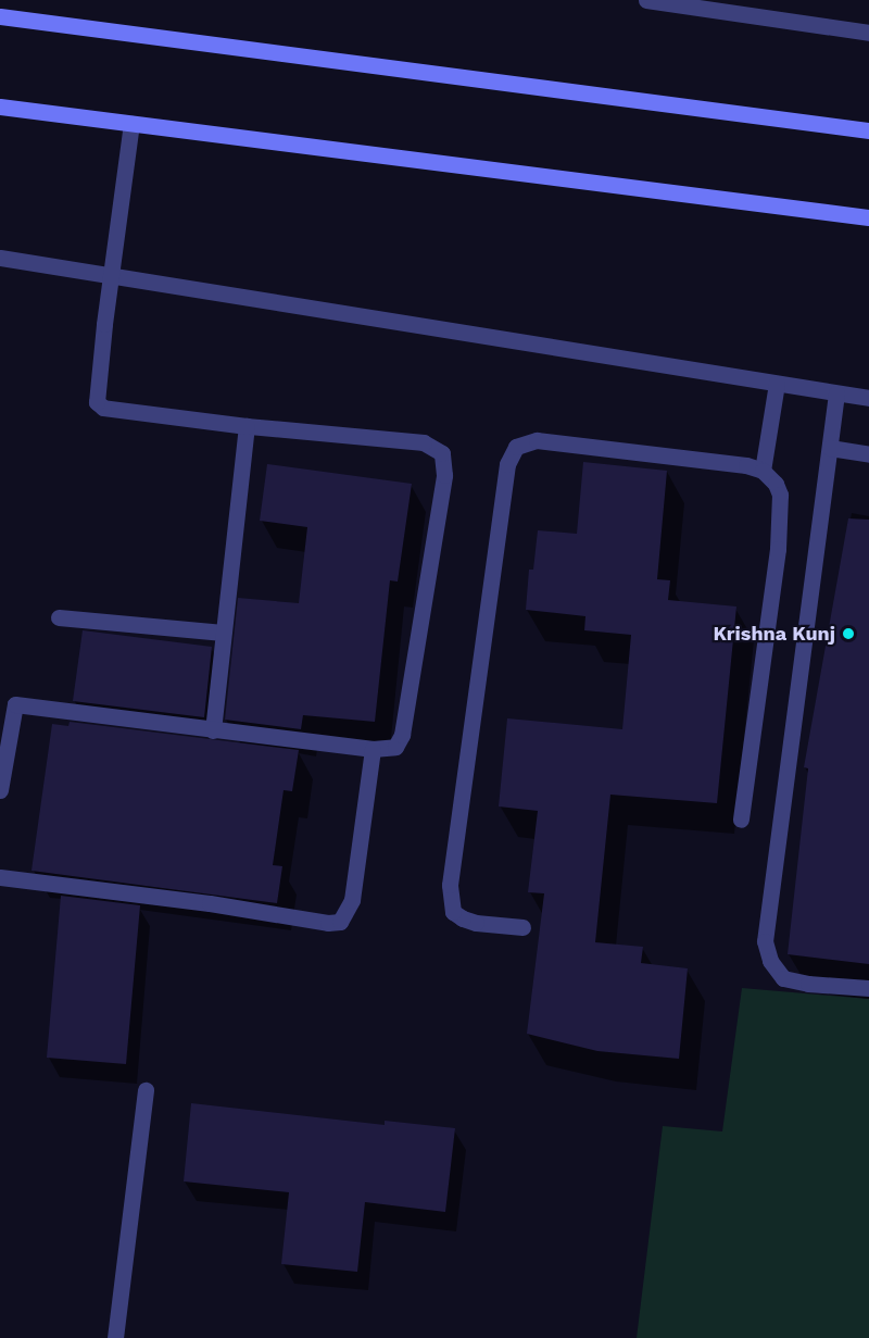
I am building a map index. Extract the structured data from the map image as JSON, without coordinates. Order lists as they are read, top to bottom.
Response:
{
  "places": ["Krishna Kunj"]
}
